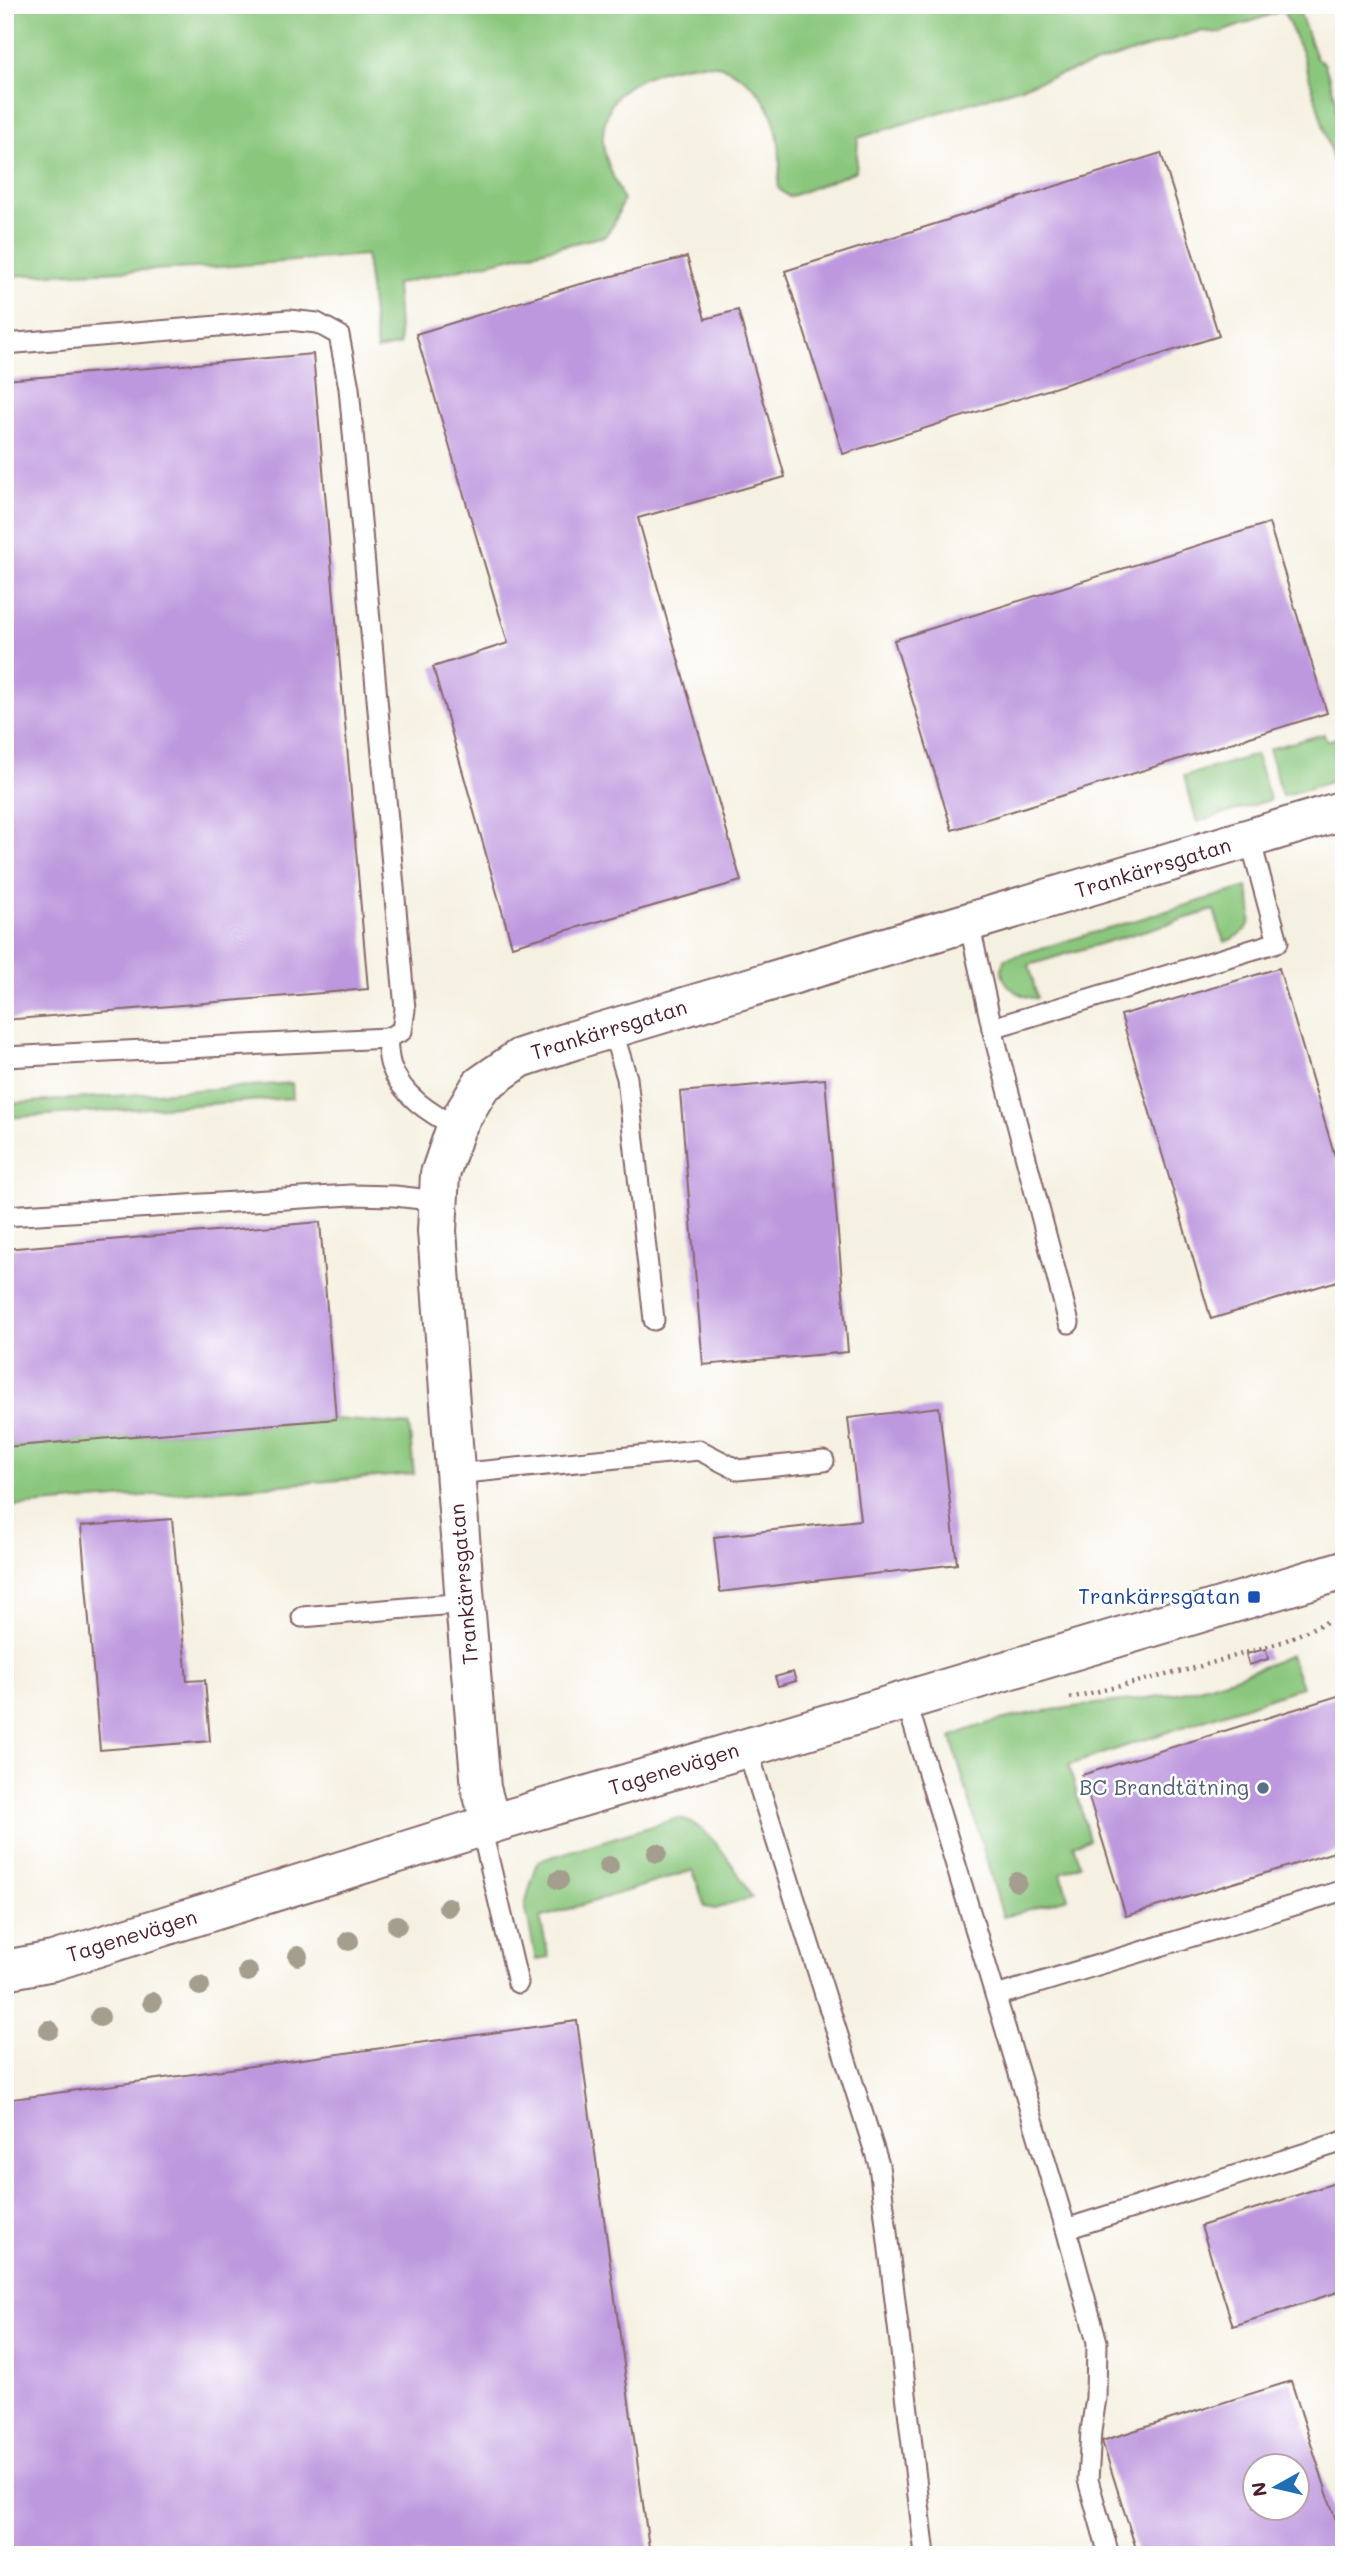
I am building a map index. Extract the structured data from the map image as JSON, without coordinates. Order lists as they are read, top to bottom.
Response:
{
  "streets": {
    "street": ["Trankärrsgatan", "Tagenevägen"]
  },
  "crossings": [
    ["Trankärrsgatan", "Tagenevägen"]
  ],
  "places": {
    "transit": ["Trankärrsgatan"],
    "other": ["BC Brandtätning"]
  },
  "north": "left"
}
